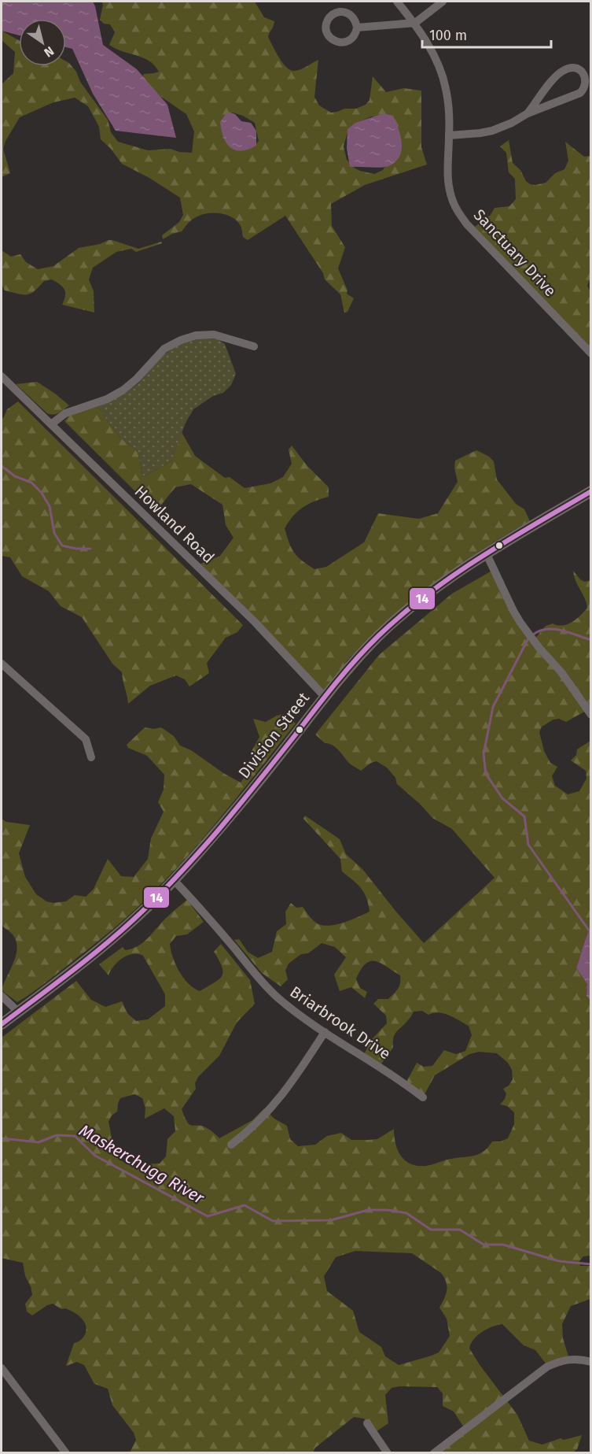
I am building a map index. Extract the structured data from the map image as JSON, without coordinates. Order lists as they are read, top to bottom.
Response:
{
  "streets": {
    "main road": ["Division Street"],
    "street": ["Sanctuary Drive", "Howland Road", "Briarbrook Drive"]
  },
  "crossings": [
    ["Howland Road", "Division Street"],
    ["Division Street", "Briarbrook Drive"]
  ],
  "water": ["Maskerchugg River"],
  "lines": ["transit line 14"],
  "scale_bar": "100 m",
  "north": "bottom right"
}
